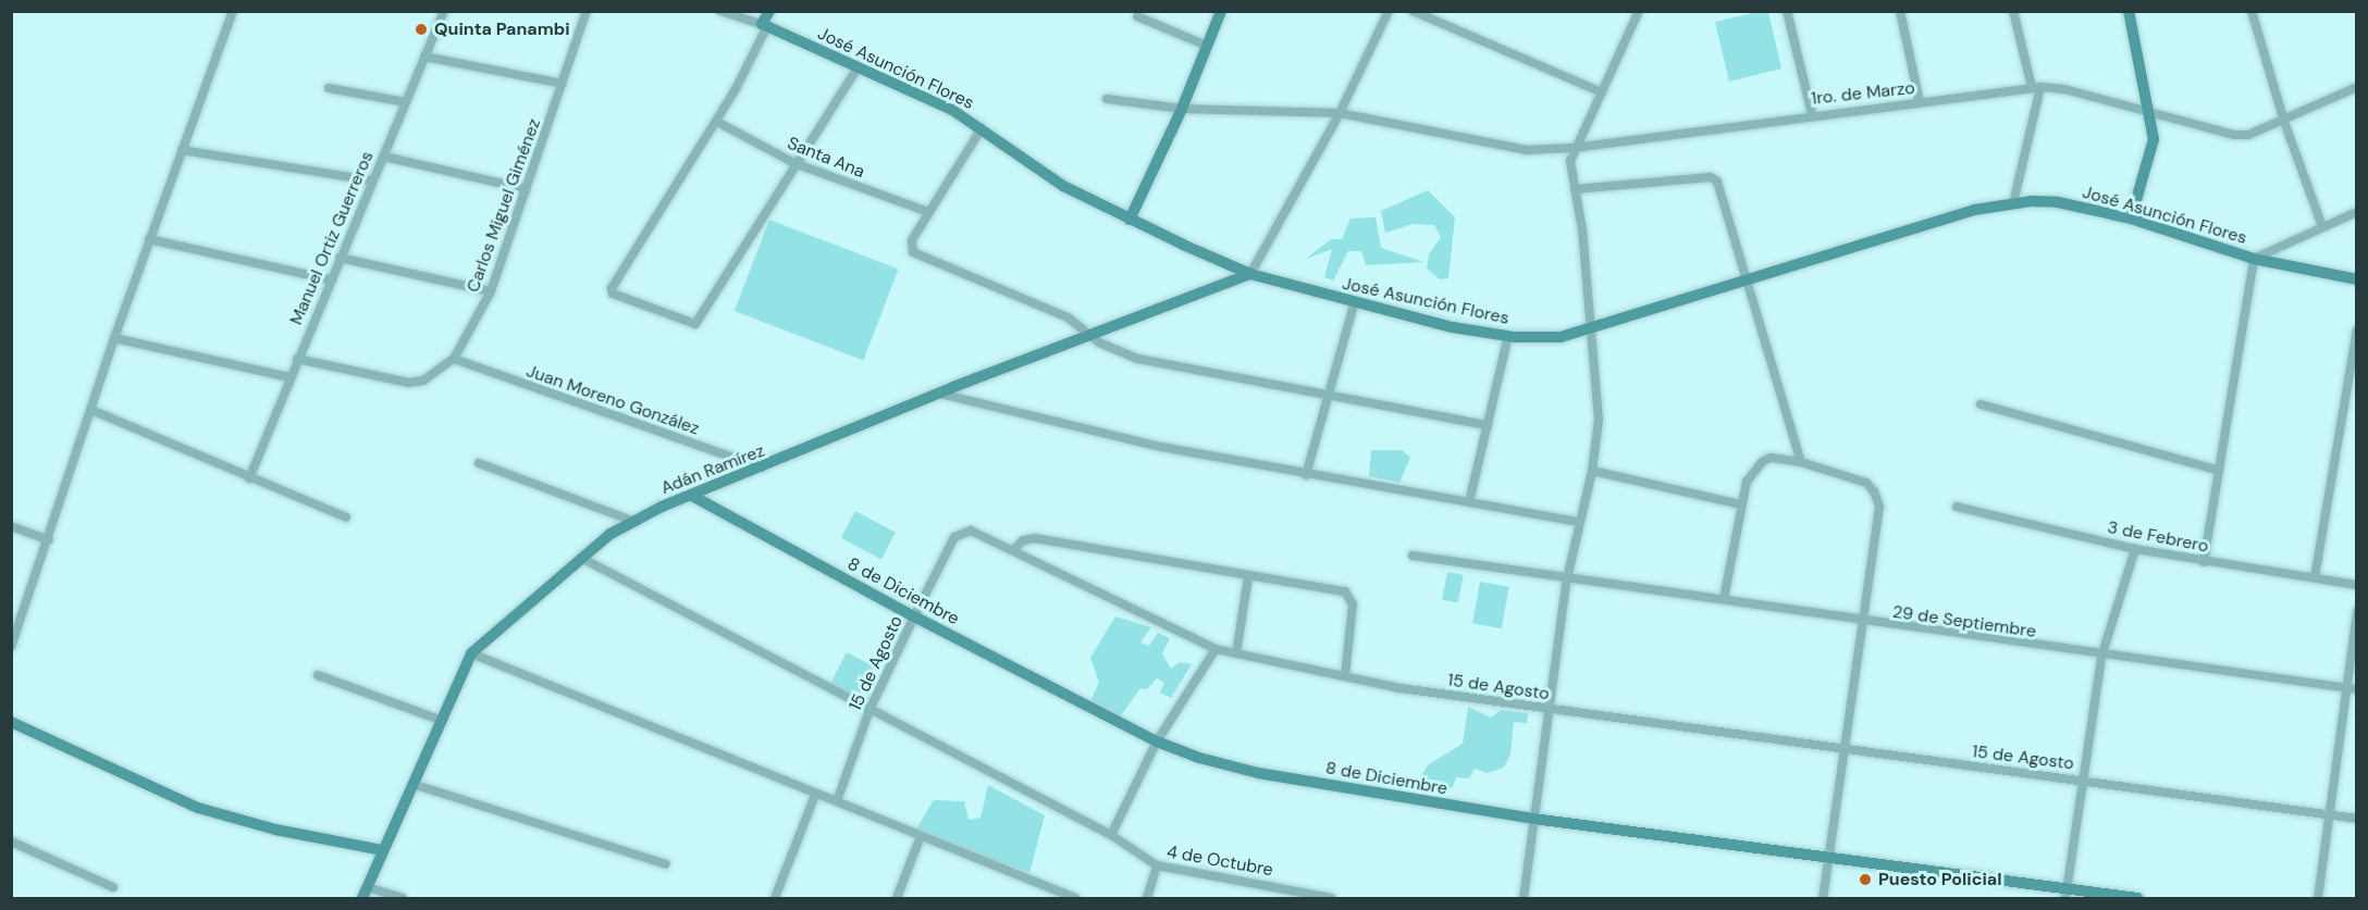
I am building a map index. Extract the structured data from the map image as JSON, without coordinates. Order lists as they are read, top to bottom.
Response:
{
  "streets": {
    "street": [
      "José Asunción Flores",
      "1ro. de Marzo",
      "Santa Ana",
      "Carlos Miguel Giménez",
      "Manuel Ortiz Guerreros",
      "Juan Moreno González",
      "Adán Ramírez",
      "3 de Febrero",
      "8 de Diciembre",
      "29 de Septiembre",
      "15 de Agosto",
      "4 de Octubre"
    ]
  },
  "crossings": [
    ["José Asunción Flores", "Adán Ramírez"],
    ["Carlos Miguel Giménez", "Manuel Ortiz Guerreros"],
    ["Carlos Miguel Giménez", "Juan Moreno González"],
    ["Juan Moreno González", "Adán Ramírez"],
    ["Adán Ramírez", "8 de Diciembre"],
    ["Adán Ramírez", "4 de Octubre"],
    ["8 de Diciembre", "15 de Agosto"],
    ["15 de Agosto", "4 de Octubre"]
  ],
  "places": ["Quinta Panambi", "Puesto Policial"]
}
